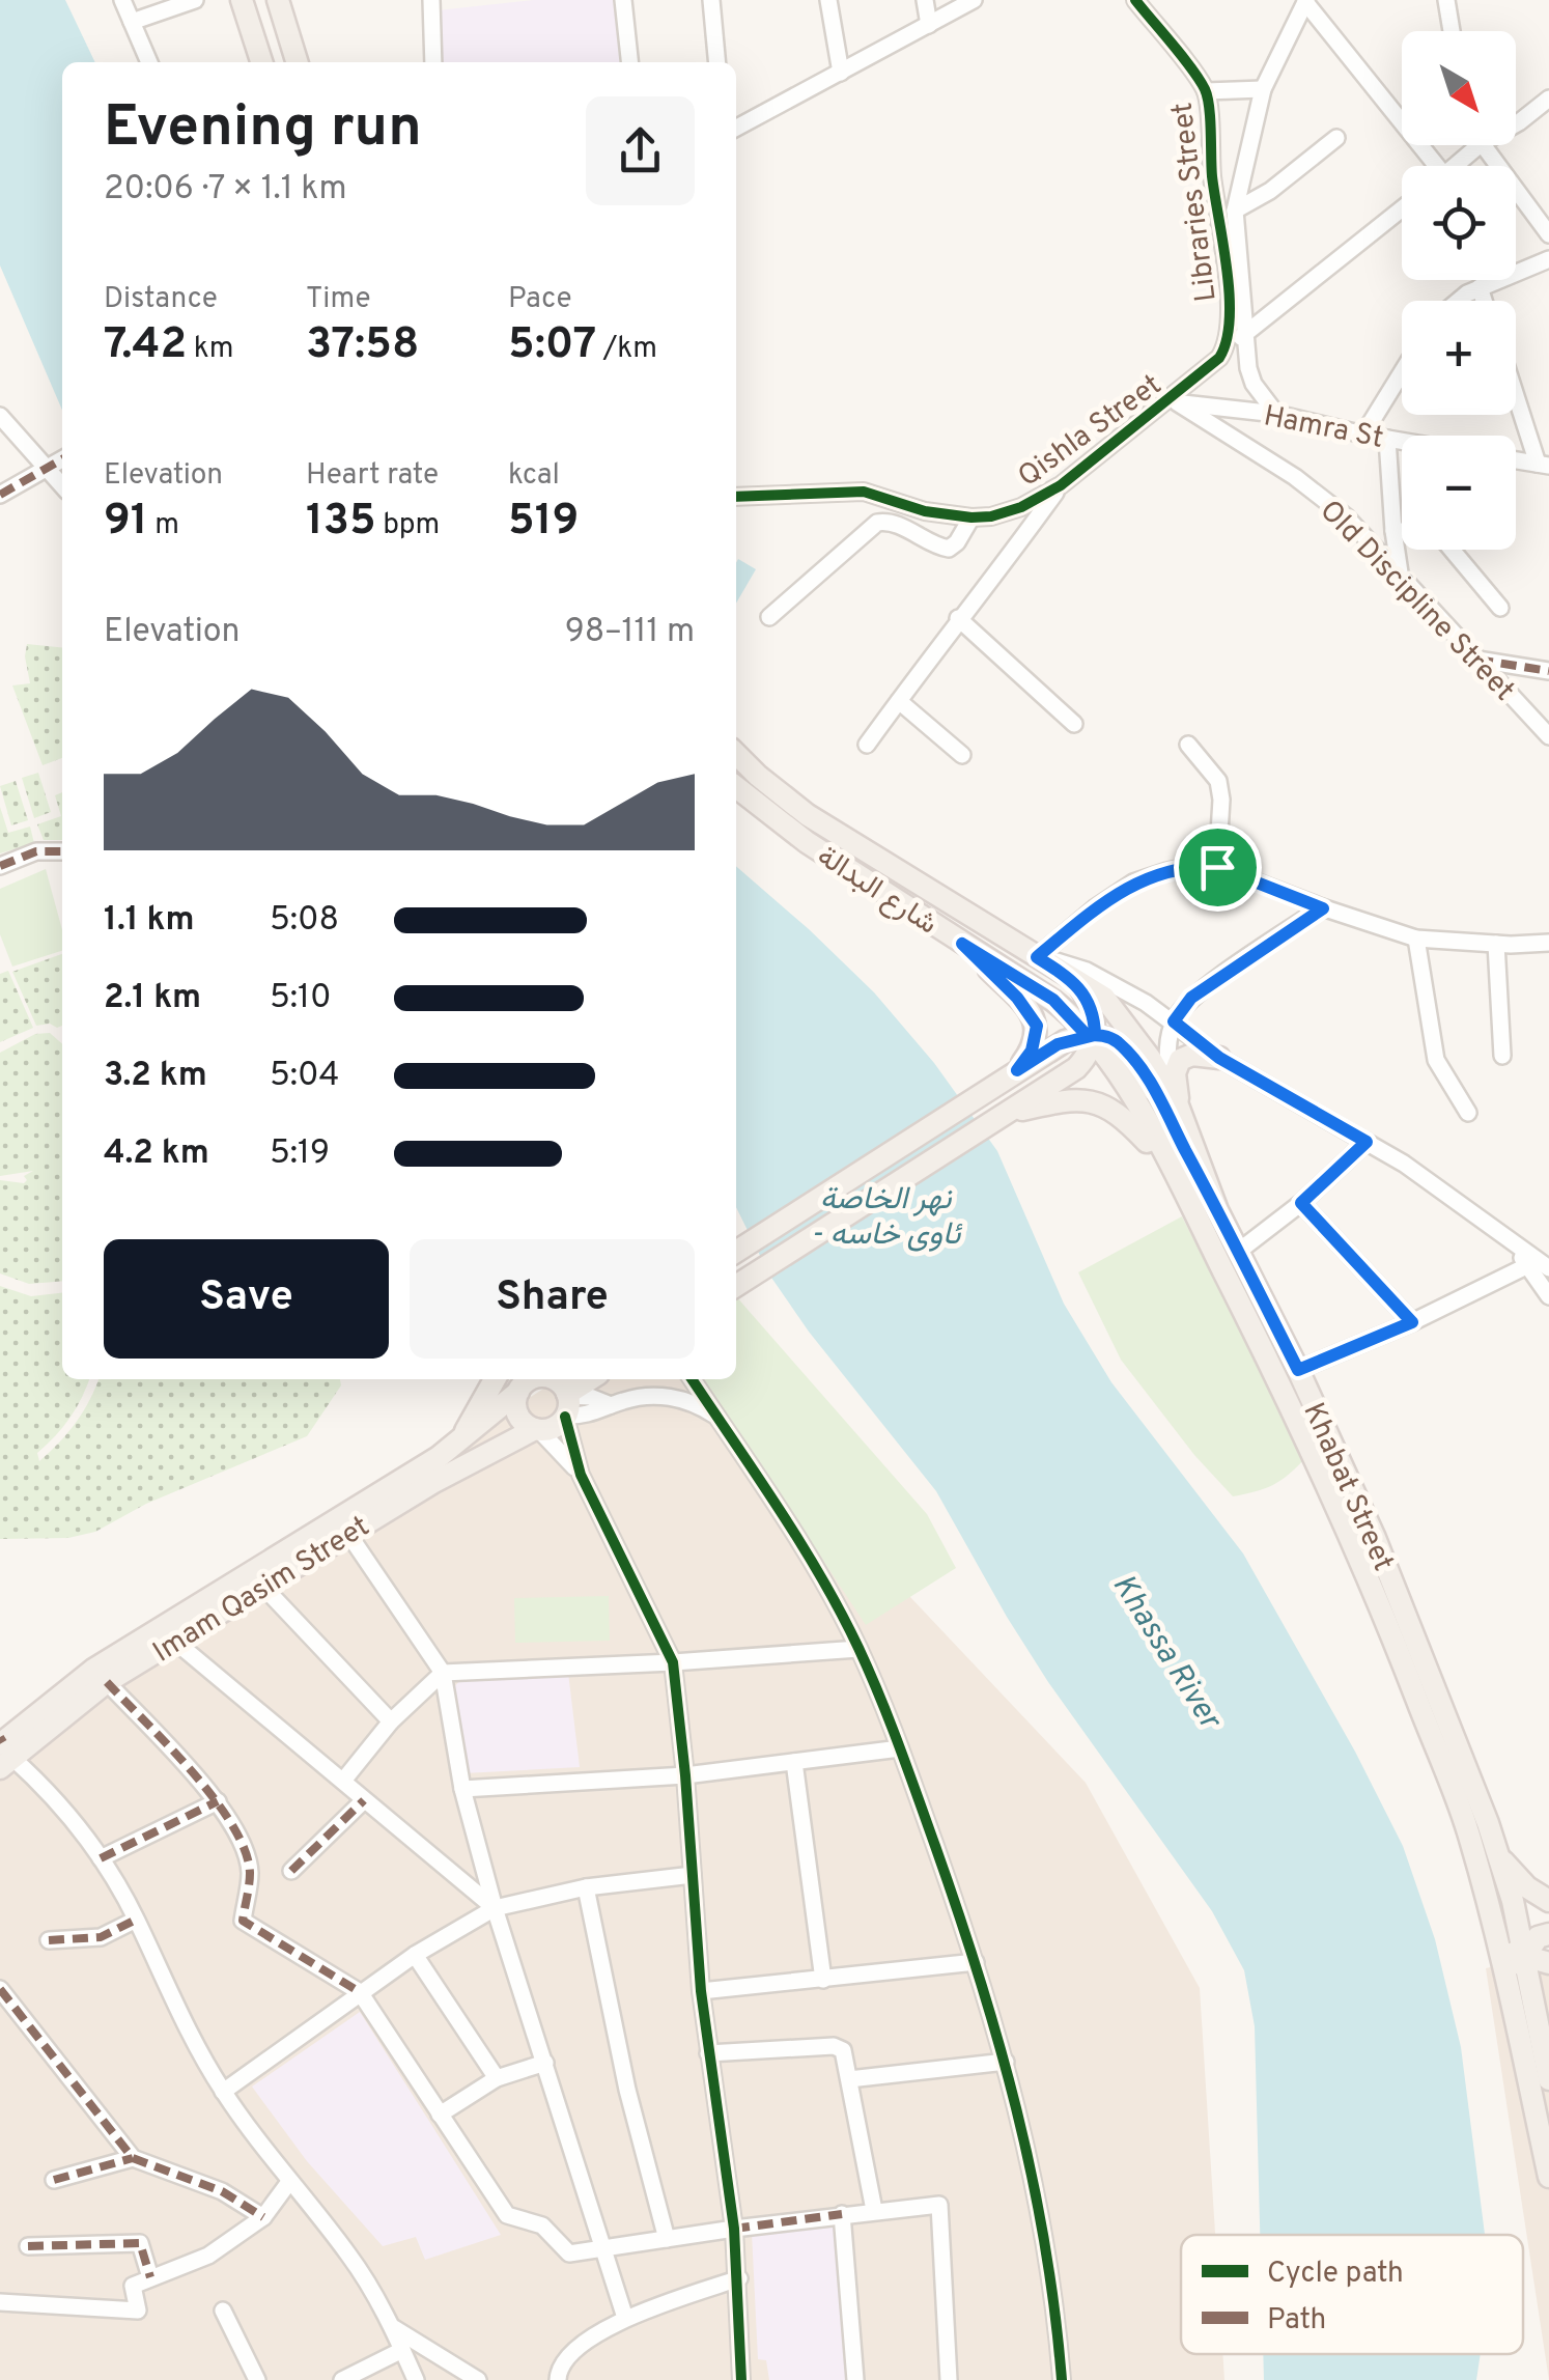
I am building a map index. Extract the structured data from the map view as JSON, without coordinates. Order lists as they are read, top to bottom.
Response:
{
  "streets": {
    "main road": ["شارع البدالة", "Khabat Street", "Imam Qasim Street"],
    "street": [
      "Libraries Street",
      "Hamra St",
      "Qishla Street",
      "Old Discipline Street"
    ]
  },
  "crossings": [
    ["Libraries Street", "Hamra St"],
    ["Libraries Street", "Qishla Street"],
    ["Hamra St", "Qishla Street"],
    ["Hamra St", "Old Discipline Street"],
    ["Qishla Street", "Old Discipline Street"],
    ["شارع البدالة", "Khabat Street"]
  ],
  "water": ["نهر الخاصة - ئاوی خاسە", "Khassa River"],
  "legend": ["Cycle path", "Path"],
  "north": "bottom right",
  "page": {
    "map_buttons": ["+", "−"],
    "heading": ["Evening run", "20:06 · 7 × 1.1 km"],
    "stats": [
      ["Distance", "7.42 km"],
      ["Time", "37:58"],
      ["Pace", "5:07 /km"],
      ["Elevation", "91 m"],
      ["Heart rate", "135 bpm"],
      ["kcal", "519"]
    ],
    "chart": ["Elevation", "98–111 m"],
    "list": [
      {
        "name": "1.1 km",
        "note": "5:08"
      },
      {
        "name": "2.1 km",
        "note": "5:10"
      },
      {
        "name": "3.2 km",
        "note": "5:04"
      },
      {
        "name": "4.2 km",
        "note": "5:19"
      }
    ],
    "buttons": ["Save", "Share"]
  }
}
